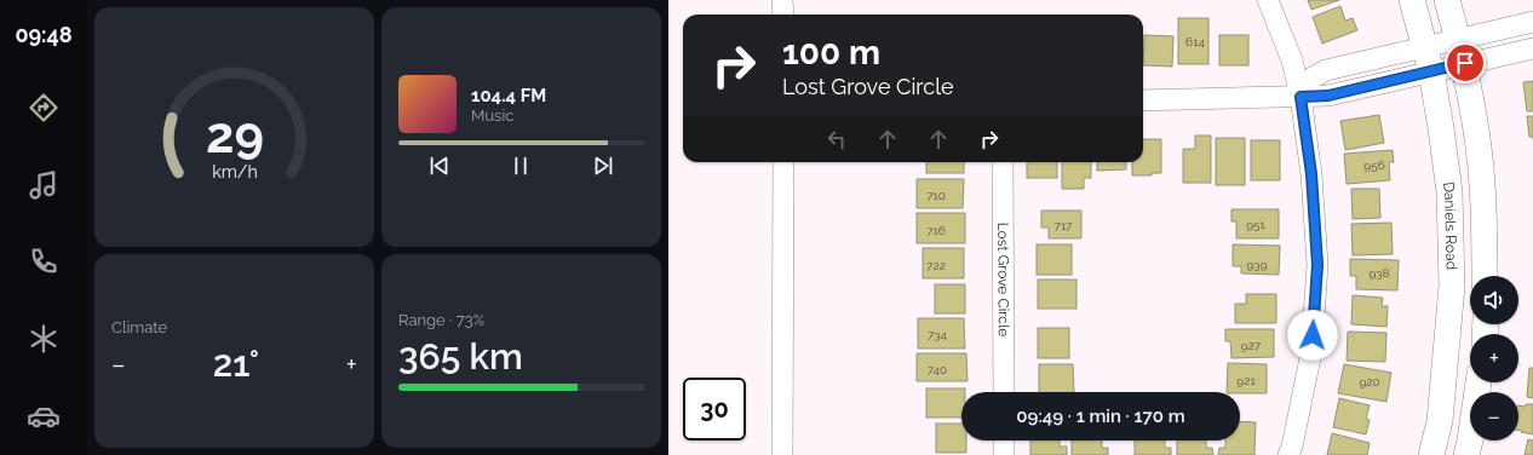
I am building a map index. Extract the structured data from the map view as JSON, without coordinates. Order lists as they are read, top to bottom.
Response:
{
  "streets": {
    "main road": ["Daniels Road"],
    "street": ["Lost Grove Circle"]
  },
  "house_numbers": [
    "614",
    "956",
    "710",
    "951",
    "717",
    "716",
    "939",
    "722",
    "938",
    "734",
    "927",
    "740",
    "921",
    "920"
  ],
  "page": {
    "tabs": "09:48",
    "turn": ["100 m", "Lost Grove Circle"],
    "song": ["104.4 FM", "Music"],
    "tile": [
      "Climate",
      ["Range · 73%", "365 km"]
    ],
    "map_buttons": ["+", "−"],
    "heat": ["−", "21°", "+"],
    "limit": "30",
    "trip": "09:49 · 1 min · 170 m",
    "gauge": ["29", "km/h"]
  }
}
